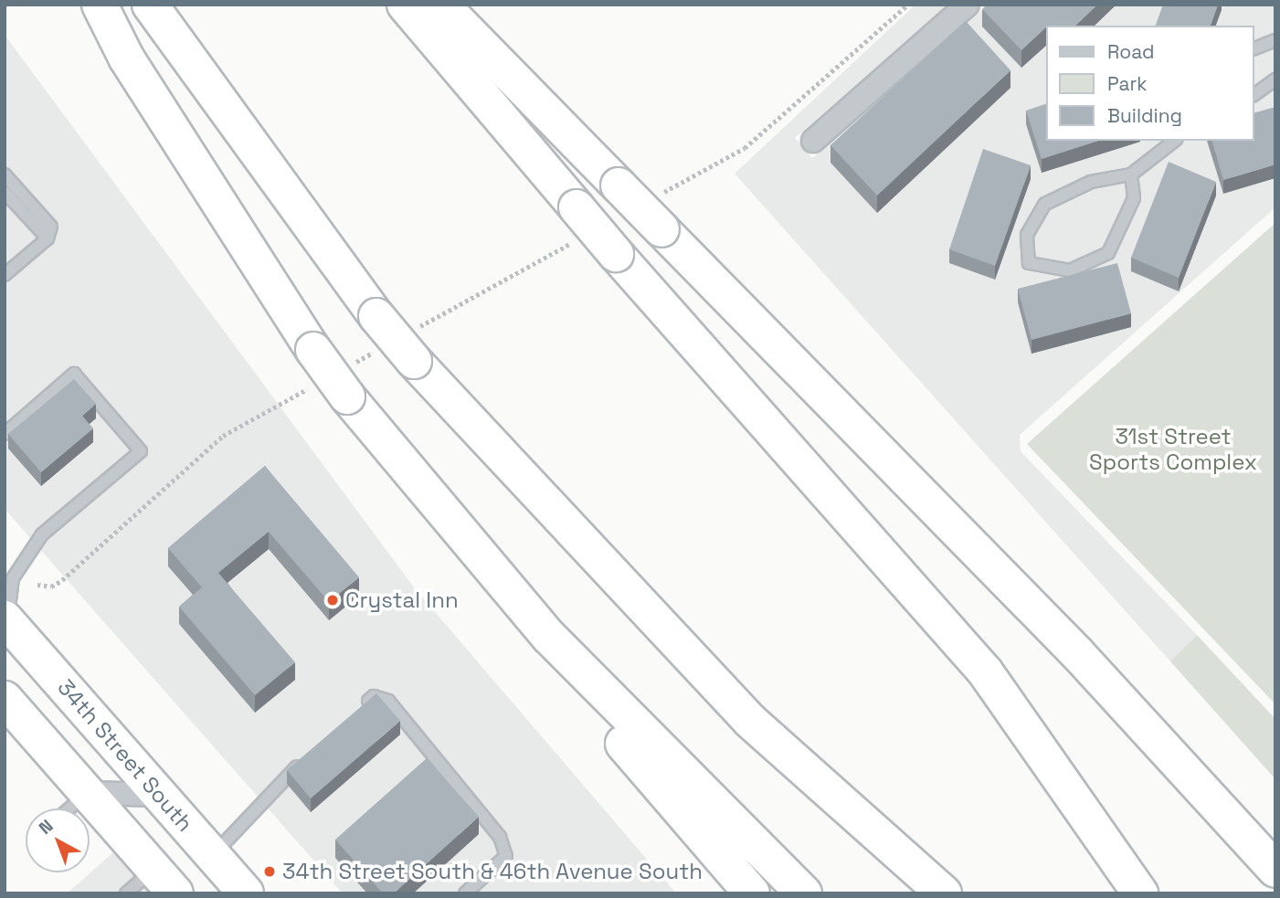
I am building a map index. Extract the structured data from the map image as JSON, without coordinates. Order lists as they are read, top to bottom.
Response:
{
  "streets": {
    "highway": ["34th Street South"]
  },
  "parks": ["31st Street Sports Complex"],
  "places": ["Crystal Inn", "34th Street South & 46th Avenue South"],
  "legend": ["Road", "Park", "Building"],
  "north": "top left"
}
